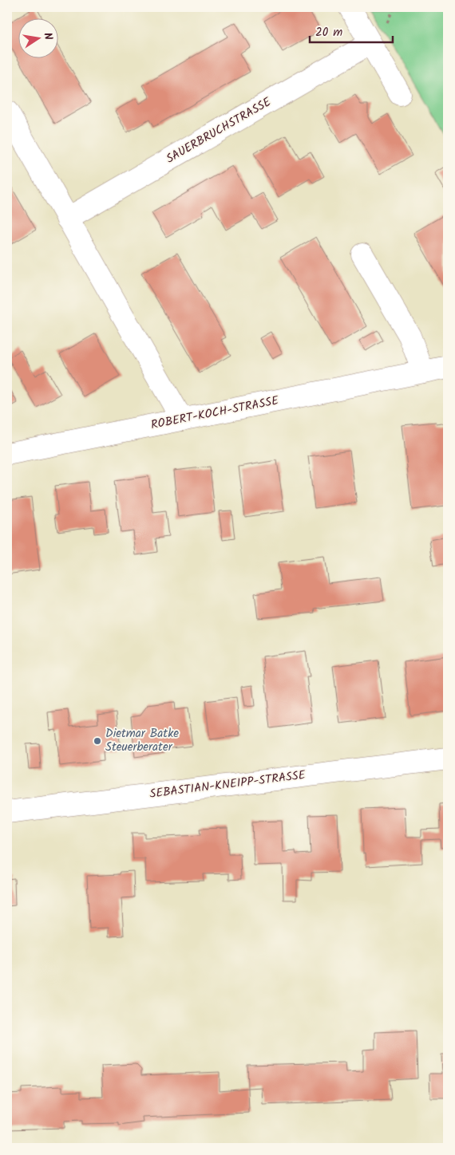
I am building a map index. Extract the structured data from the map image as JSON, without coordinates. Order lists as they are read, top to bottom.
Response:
{
  "streets": {
    "street": ["SAUERBRUCHSTRASSE", "ROBERT-KOCH-STRASSE", "SEBASTIAN-KNEIPP-STRASSE"]
  },
  "places": ["Dietmar Batke Steuerberater"],
  "scale_bar": "20 m",
  "north": "right"
}
